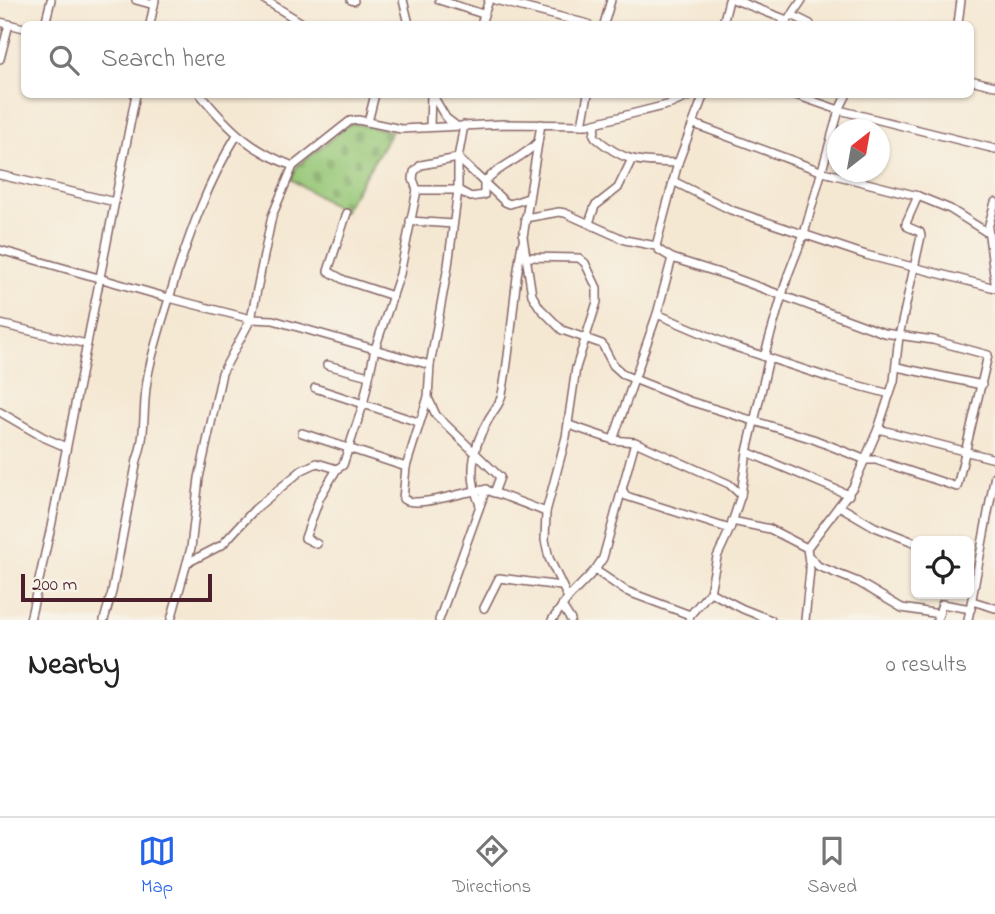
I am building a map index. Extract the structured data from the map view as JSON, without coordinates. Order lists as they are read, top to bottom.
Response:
{
  "scale_bar": "200 m",
  "north": "top right",
  "page": {
    "search": "Search here",
    "scale": "200 m",
    "heading": ["Nearby", "0 results"],
    "nav": ["Map", "Directions", "Saved"]
  }
}
